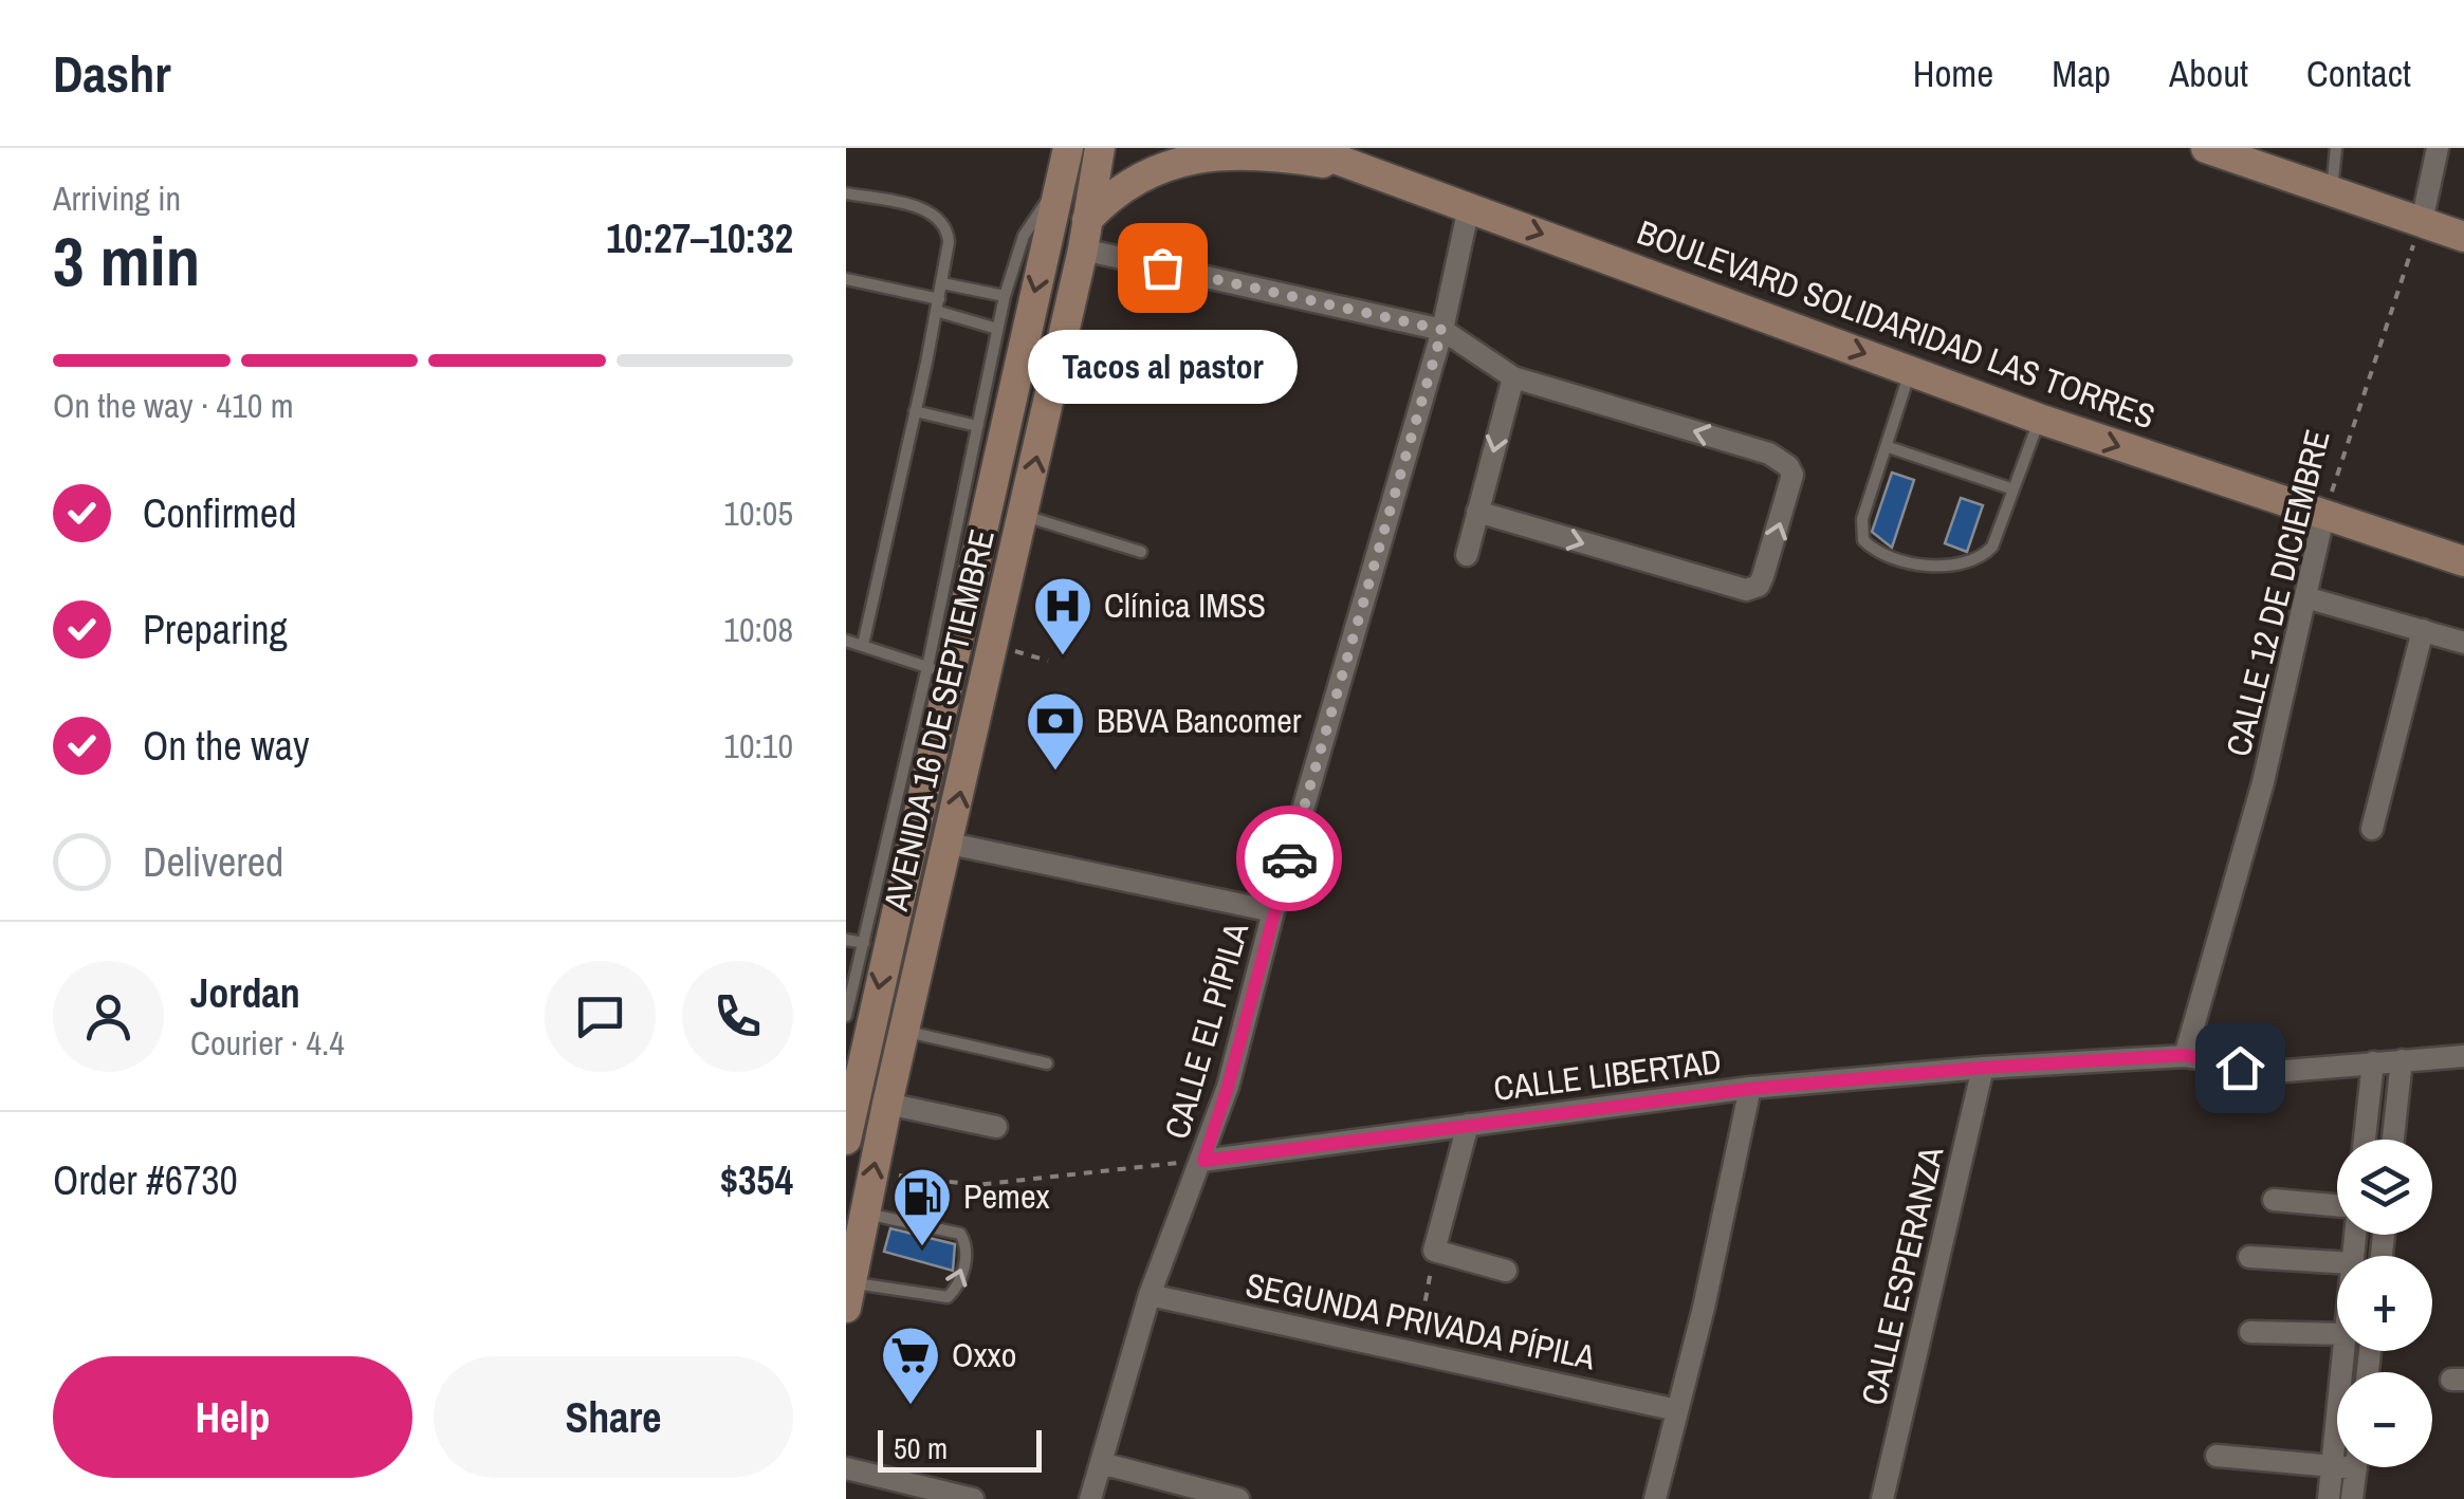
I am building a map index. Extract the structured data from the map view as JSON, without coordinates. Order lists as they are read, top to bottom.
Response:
{
  "streets": {
    "main road": ["BOULEVARD SOLIDARIDAD LAS TORRES", "AVENIDA 16 DE SEPTIEMBRE"],
    "street": [
      "CALLE 12 DE DICIEMBRE",
      "CALLE EL PÍPILA",
      "CALLE LIBERTAD",
      "CALLE ESPERANZA",
      "SEGUNDA PRIVADA PÍPILA"
    ]
  },
  "crossings": [
    ["BOULEVARD SOLIDARIDAD LAS TORRES", "CALLE 12 DE DICIEMBRE"],
    ["BOULEVARD SOLIDARIDAD LAS TORRES", "CALLE EL PÍPILA"],
    ["CALLE 12 DE DICIEMBRE", "CALLE LIBERTAD"],
    ["CALLE EL PÍPILA", "CALLE LIBERTAD"],
    ["CALLE EL PÍPILA", "SEGUNDA PRIVADA PÍPILA"],
    ["CALLE LIBERTAD", "CALLE ESPERANZA"]
  ],
  "one_way": ["BOULEVARD SOLIDARIDAD LAS TORRES"],
  "places": {
    "other": ["Tacos al pastor"],
    "hospital": ["Clínica IMSS"],
    "bank": ["BBVA Bancomer"],
    "fuel station": ["Pemex"],
    "supermarket": ["Oxxo"]
  },
  "scale_bar": "50 m",
  "page": {
    "header": "Dashr",
    "nav": [
      "Home",
      "Map",
      "About",
      "Contact"
    ],
    "heading": ["3 min", "Arriving in", "10:27–10:32"],
    "panel": [
      "Jordan",
      "Courier · 4.4",
      "Order #6730",
      "$354"
    ],
    "bar": "On the way · 410 m",
    "bubble": "Tacos al pastor",
    "list": [
      ["Confirmed", "10:05"],
      ["Preparing", "10:08"],
      ["On the way", "10:10"],
      "Delivered"
    ],
    "map_buttons": ["+", "−"],
    "buttons": ["Help", "Share"],
    "scale": "50 m"
  }
}
